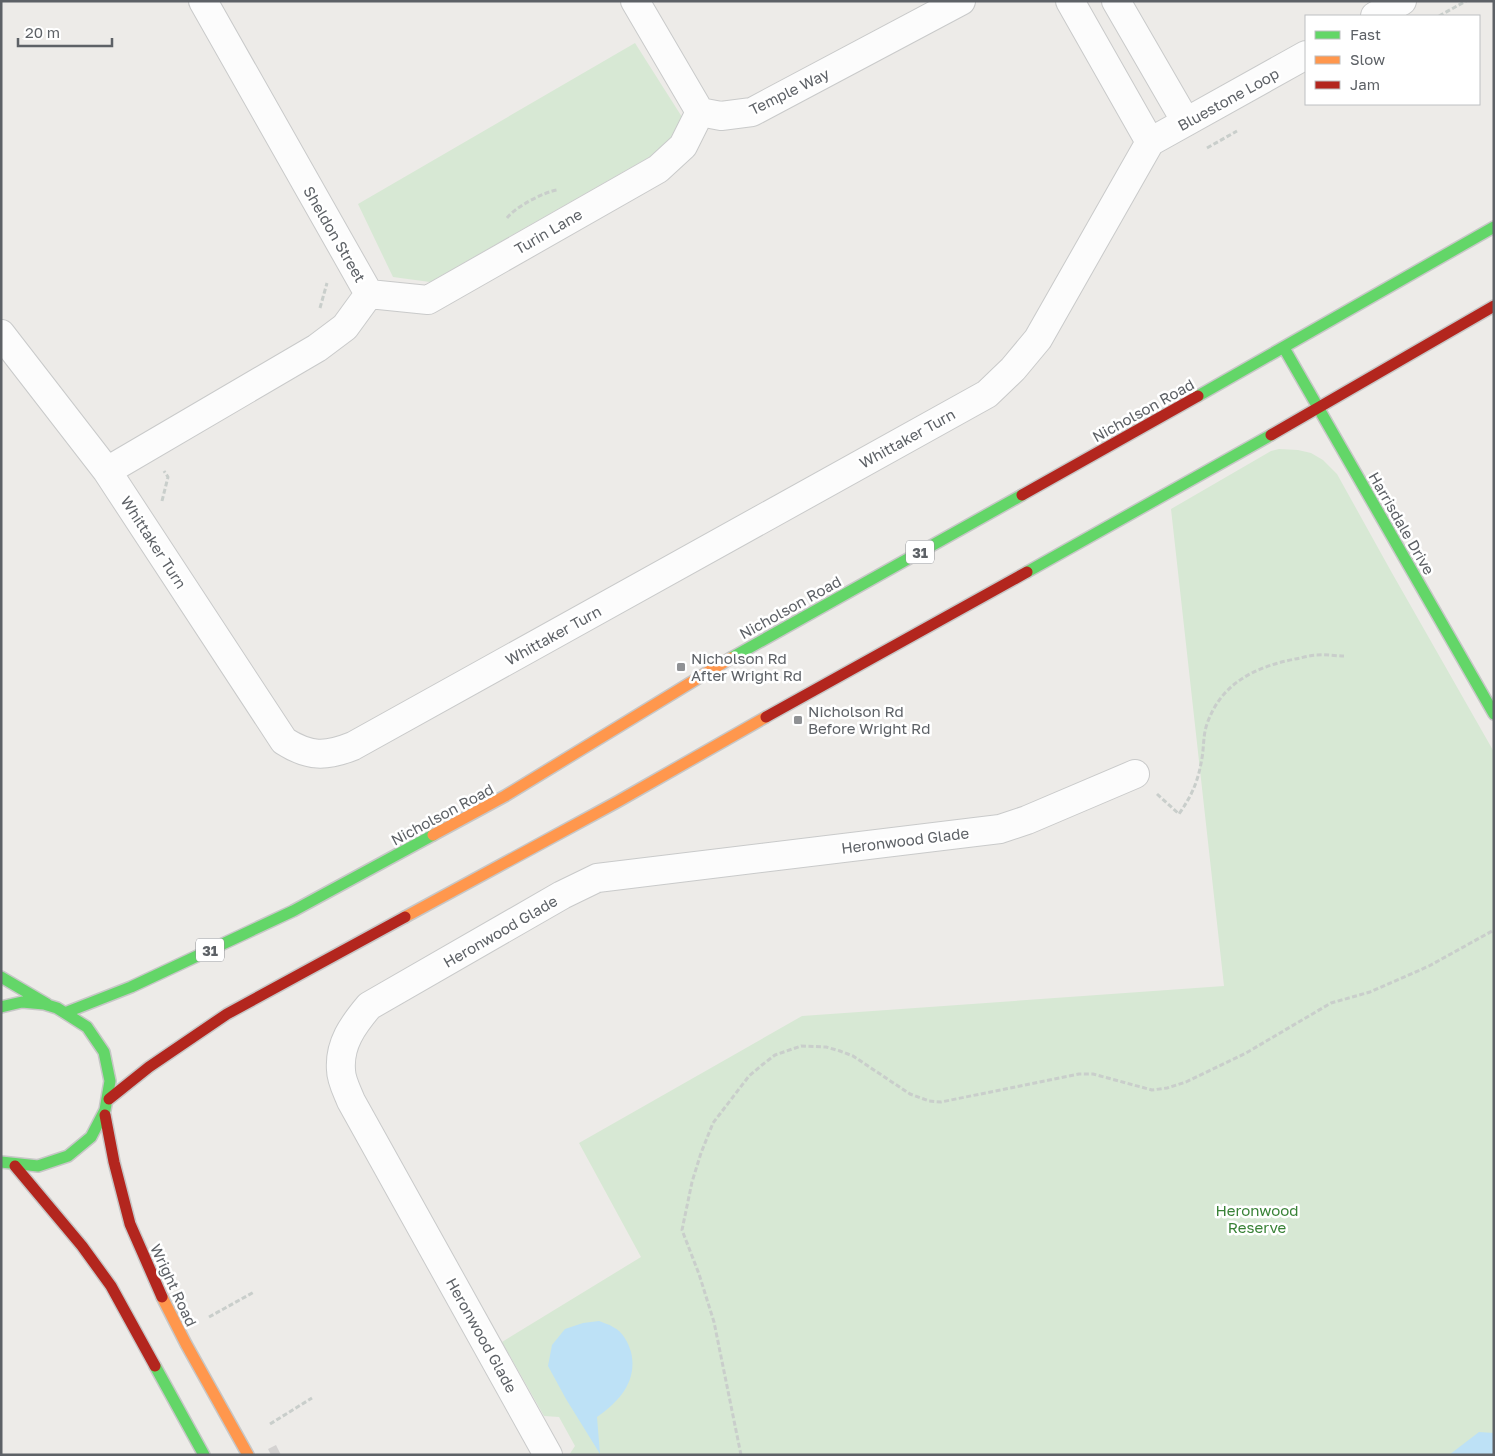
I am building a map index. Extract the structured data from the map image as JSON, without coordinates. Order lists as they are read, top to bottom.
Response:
{
  "streets": {
    "main road": [
      "Nicholson Road",
      "Harrisdale Drive",
      "31",
      "Wright Road"
    ],
    "street": [
      "Temple Way",
      "Bluestone Loop",
      "Turin Lane",
      "Sheldon Street",
      "Whittaker Turn",
      "Heronwood Glade"
    ]
  },
  "crossings": [
    ["Temple Way", "Turin Lane"],
    ["Bluestone Loop", "Whittaker Turn"],
    ["Turin Lane", "Sheldon Street"],
    ["Sheldon Street", "Whittaker Turn"],
    ["Nicholson Road", "Harrisdale Drive"]
  ],
  "parks": ["Heronwood Reserve"],
  "places": {
    "transit": ["Nicholson Rd After Wright Rd", "Nicholson Rd Before Wright Rd"]
  },
  "legend": ["Fast", "Slow", "Jam"],
  "scale_bar": "20 m"
}
